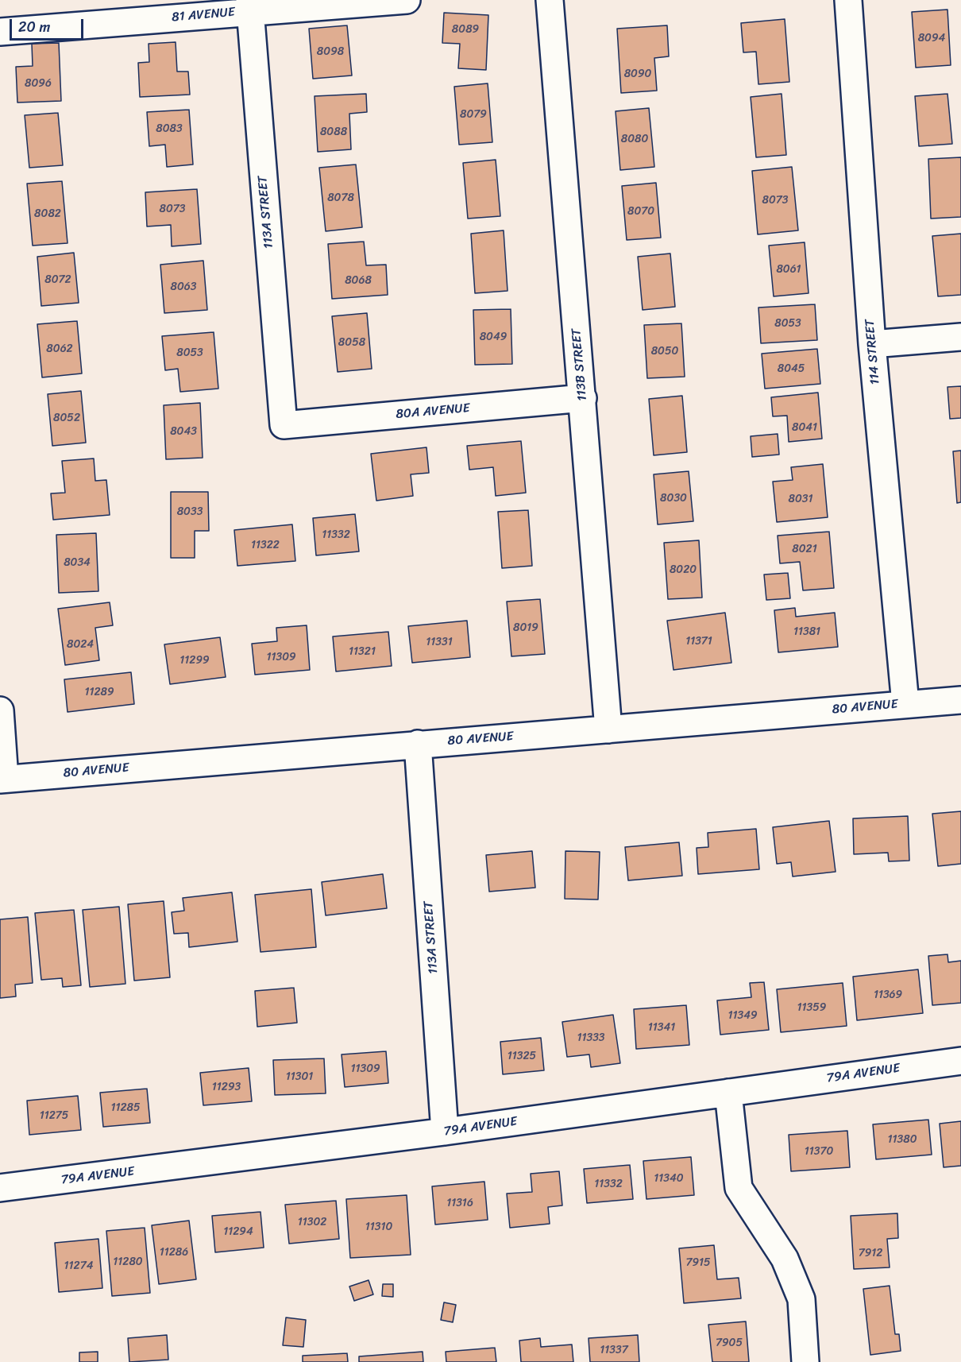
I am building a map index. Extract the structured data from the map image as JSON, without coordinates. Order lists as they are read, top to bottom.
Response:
{
  "streets": {
    "street": [
      "81 AVENUE",
      "113A STREET",
      "114 STREET",
      "113B STREET",
      "80A AVENUE",
      "80 AVENUE",
      "79A AVENUE"
    ]
  },
  "crossings": [
    ["81 AVENUE", "113A STREET"],
    ["113A STREET", "80A AVENUE"],
    ["113A STREET", "80 AVENUE"],
    ["113A STREET", "79A AVENUE"],
    ["114 STREET", "80 AVENUE"],
    ["113B STREET", "80A AVENUE"],
    ["113B STREET", "80 AVENUE"]
  ],
  "house_numbers": [
    "8089",
    "8094",
    "8098",
    "8090",
    "8096",
    "8079",
    "8083",
    "8088",
    "8080",
    "8078",
    "8073",
    "8073",
    "8070",
    "8082",
    "8061",
    "8072",
    "8068",
    "8063",
    "8053",
    "8049",
    "8058",
    "8062",
    "8050",
    "8053",
    "8045",
    "8052",
    "8041",
    "8043",
    "8030",
    "8031",
    "8033",
    "11332",
    "11322",
    "8021",
    "8034",
    "8020",
    "8019",
    "11381",
    "11371",
    "11331",
    "8024",
    "11321",
    "11309",
    "11299",
    "11289",
    "11369",
    "11359",
    "11349",
    "11341",
    "11333",
    "11325",
    "11309",
    "11301",
    "11293",
    "11285",
    "11275",
    "11380",
    "11370",
    "11340",
    "11332",
    "11316",
    "11302",
    "11310",
    "11294",
    "11286",
    "7912",
    "11280",
    "7915",
    "11274",
    "7905",
    "11337"
  ],
  "scale_bar": "20 m"
}
